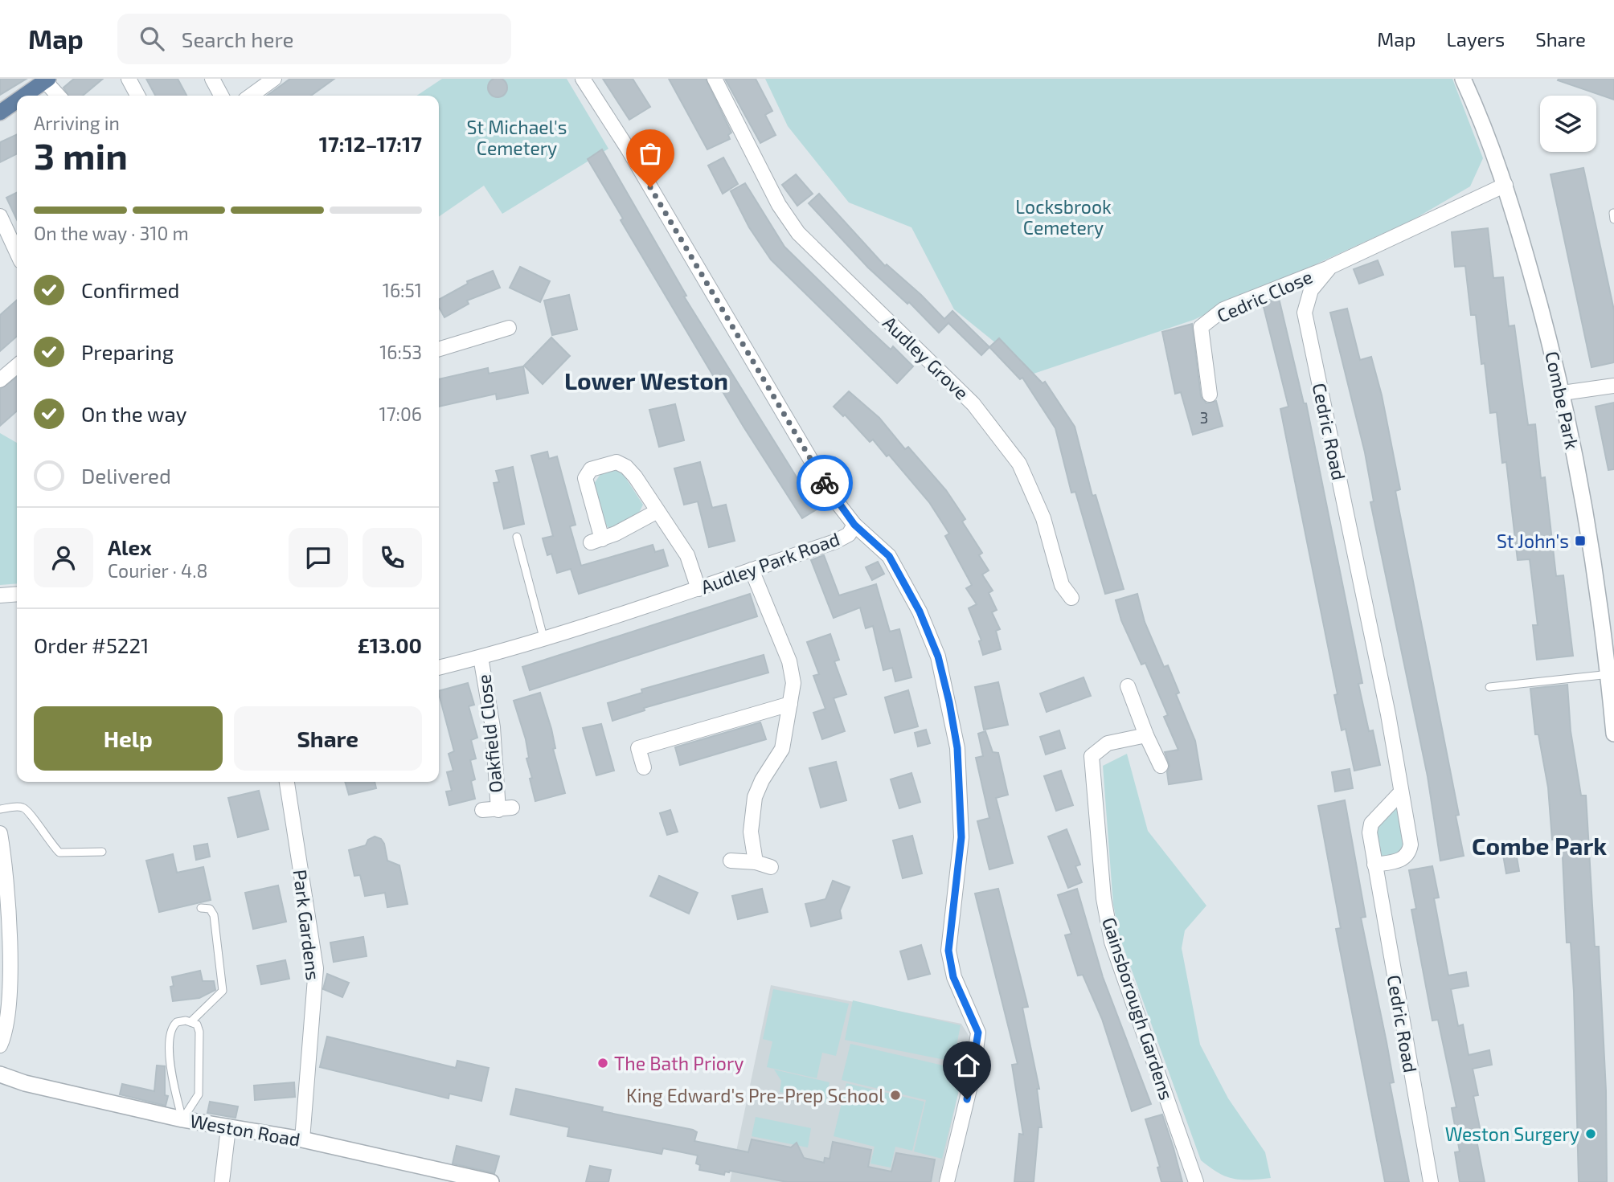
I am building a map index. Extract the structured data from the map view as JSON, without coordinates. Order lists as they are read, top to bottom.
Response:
{
  "streets": {
    "street": [
      "Cedric Close",
      "Audley Grove",
      "Combe Park",
      "Cedric Road",
      "Audley Park Road",
      "Oakfield Close",
      "Park Gardens",
      "Gainsborough Gardens",
      "Weston Road"
    ]
  },
  "crossings": [
    ["Cedric Close", "Cedric Road"],
    ["Combe Park", "Cedric Road"],
    ["Audley Park Road", "Oakfield Close"],
    ["Park Gardens", "Weston Road"]
  ],
  "districts": ["Lower Weston", "Combe Park"],
  "parks": ["St Michael's Cemetery", "Locksbrook Cemetery"],
  "places": {
    "transit": ["St John's"],
    "other": ["The Bath Priory", "King Edward's Pre-Prep School", "Weston Surgery"]
  },
  "house_numbers": ["3"],
  "page": {
    "header": "Map",
    "search": "Search here",
    "nav": ["Map", "Layers", "Share"],
    "heading": ["3 min", "Arriving in", "17:12–17:17"],
    "panel": [
      "Alex",
      "Courier · 4.8",
      "Order #5221",
      "£13.00"
    ],
    "bar": "On the way · 310 m",
    "list": [
      ["Confirmed", "16:51"],
      ["Preparing", "16:53"],
      ["On the way", "17:06"],
      "Delivered"
    ],
    "buttons": ["Help", "Share"]
  }
}
